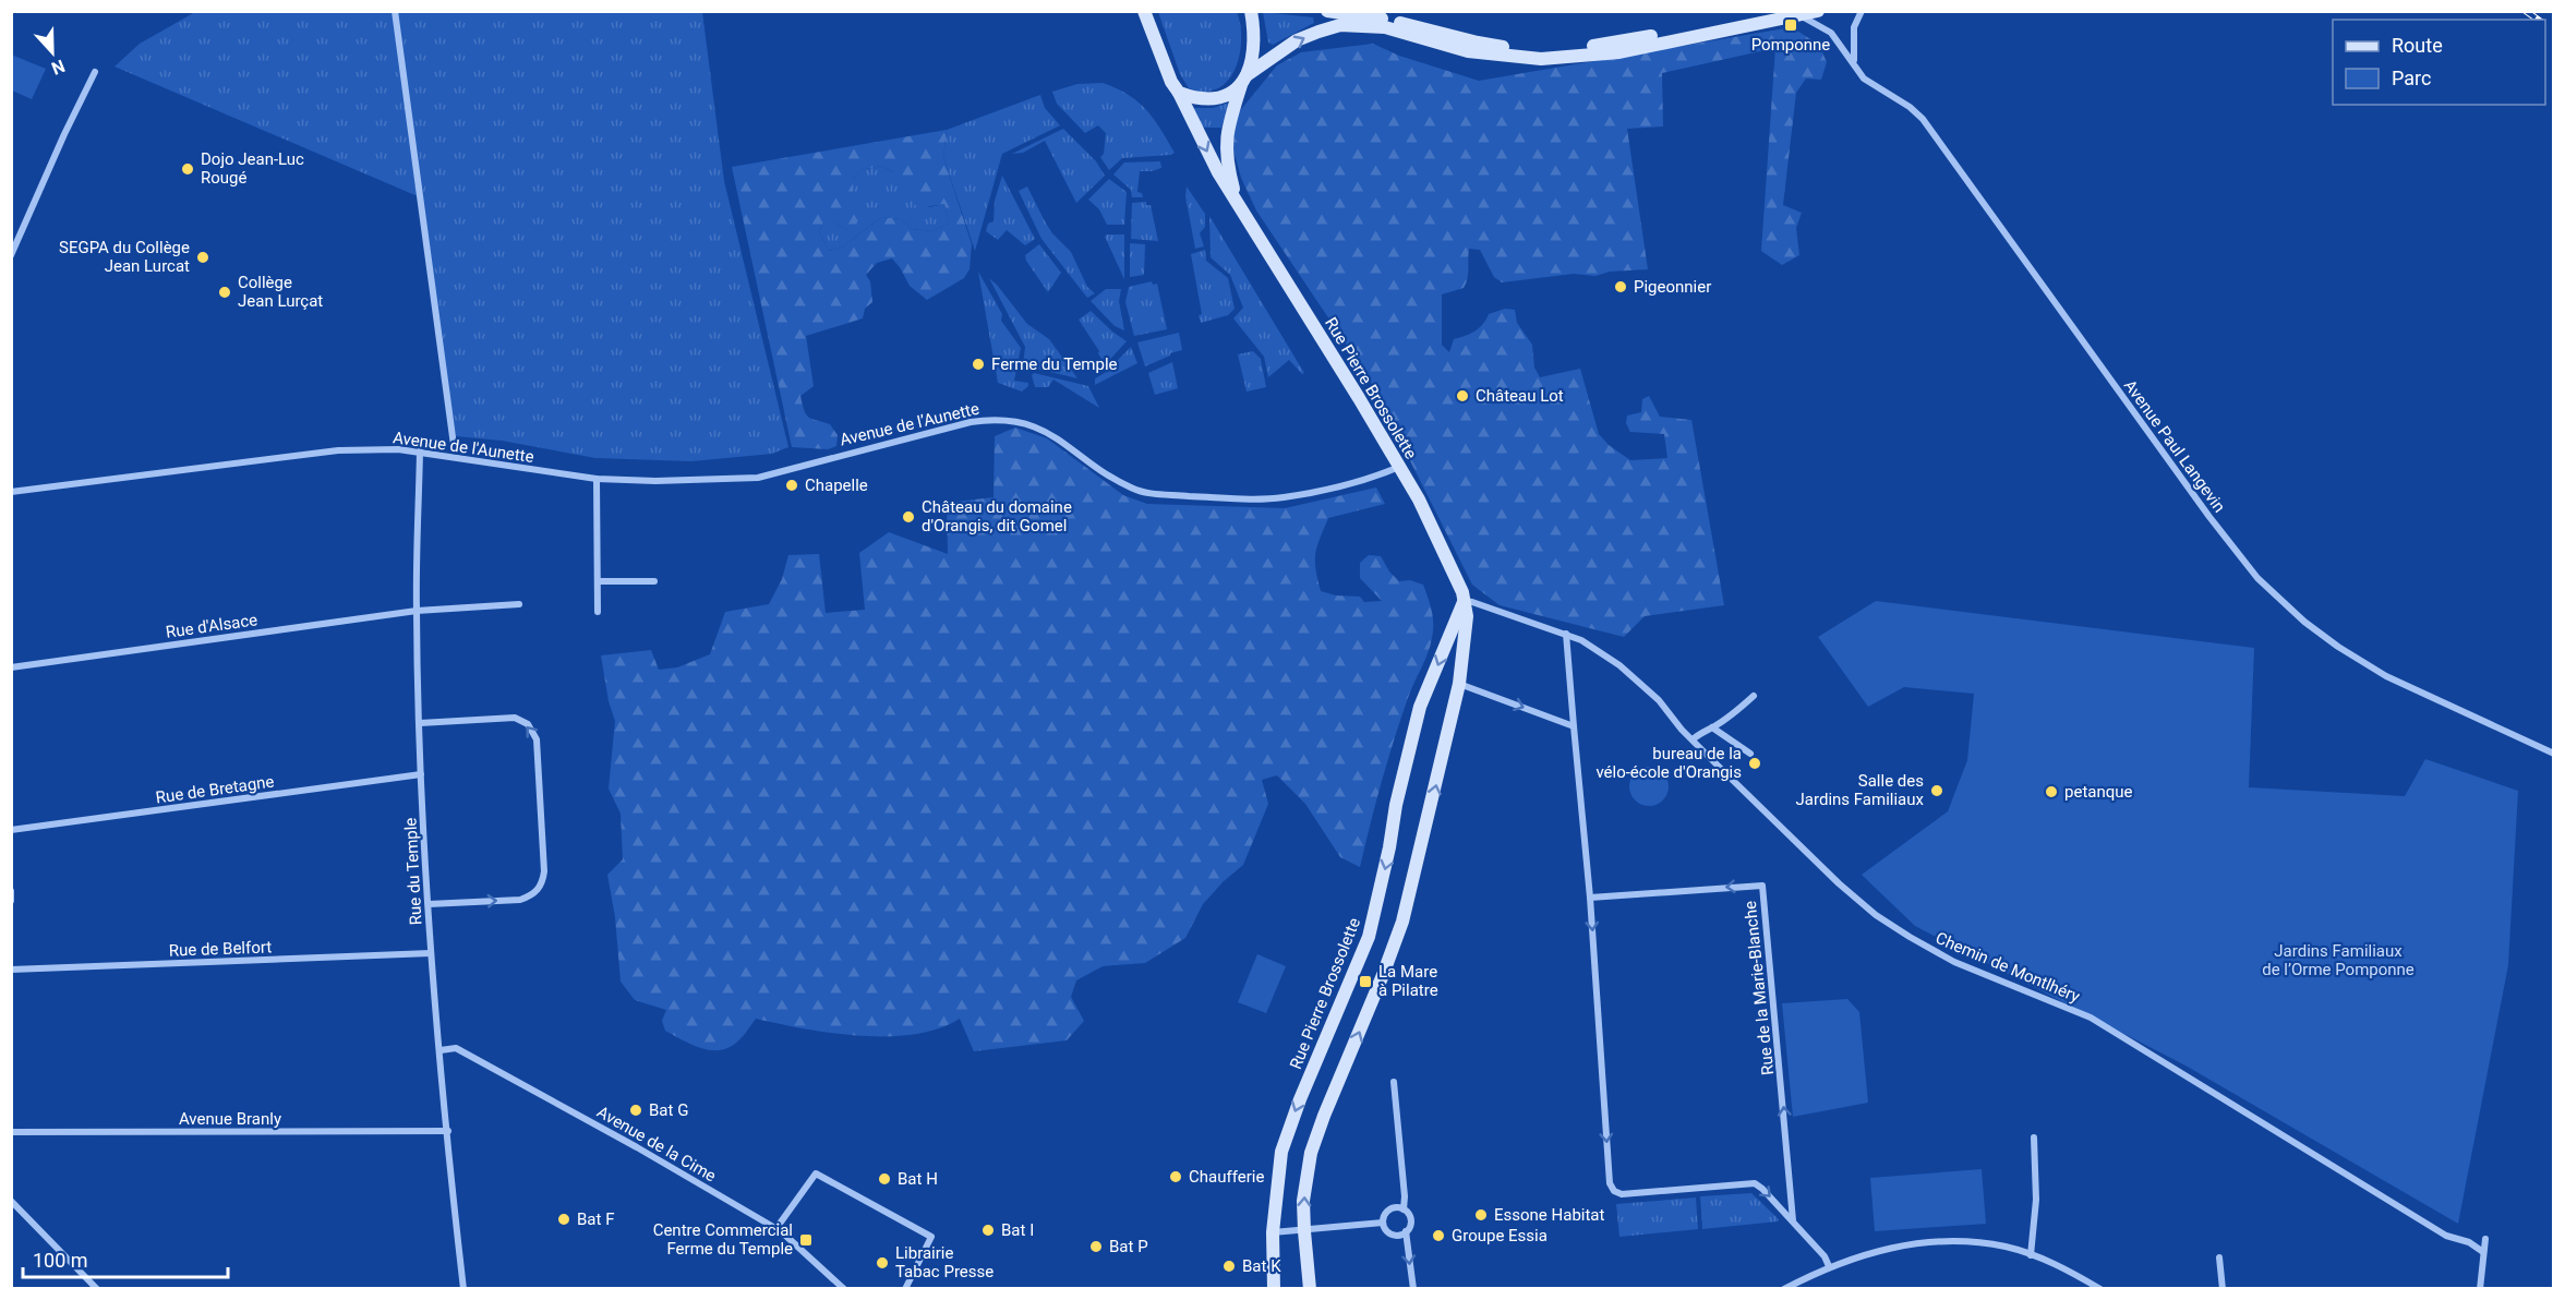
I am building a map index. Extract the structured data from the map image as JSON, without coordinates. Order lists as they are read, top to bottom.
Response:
{
  "streets": {
    "main road": ["Rue Pierre Brossolette"],
    "street": [
      "Avenue de l’Aunette",
      "Avenue Paul Langevin",
      "Avenue de l'Aunette",
      "Rue d'Alsace",
      "Rue de Bretagne",
      "Rue du Temple",
      "Rue de Belfort",
      "Chemin de Montlhéry",
      "Rue de la Marie-Blanche",
      "Avenue Branly",
      "Avenue de la Cime"
    ]
  },
  "crossings": [
    ["Rue Pierre Brossolette", "Avenue de l’Aunette"],
    ["Rue Pierre Brossolette", "Chemin de Montlhéry"],
    ["Avenue de l’Aunette", "Avenue de l'Aunette"],
    ["Avenue de l'Aunette", "Rue du Temple"],
    ["Rue d'Alsace", "Rue du Temple"],
    ["Rue de Bretagne", "Rue du Temple"],
    ["Rue du Temple", "Rue de Belfort"],
    ["Rue du Temple", "Avenue Branly"],
    ["Rue du Temple", "Avenue de la Cime"]
  ],
  "parks": ["Jardins Familiaux de l’Orme Pomponne"],
  "places": {
    "transit": ["Pomponne", "La Mare à Pilatre", "Centre Commercial Ferme du Temple"],
    "other": [
      "Dojo Jean-Luc Rougé",
      "SEGPA du Collège Jean Lurcat",
      "Pigeonnier",
      "Collège Jean Lurçat",
      "Ferme du Temple",
      "Château Lot",
      "Chapelle",
      "Château du domaine d'Orangis, dit Gomel",
      "bureau de la vélo-école d'Orangis",
      "Salle des Jardins Familiaux",
      "petanque",
      "Bat G",
      "Chaufferie",
      "Bat H",
      "Essone Habitat",
      "Bat F",
      "Bat I",
      "Groupe Essia",
      "Bat P",
      "Librairie Tabac Presse",
      "Bat K"
    ]
  },
  "legend": ["Route", "Parc"],
  "scale_bar": "100 m",
  "north": "bottom"
}
